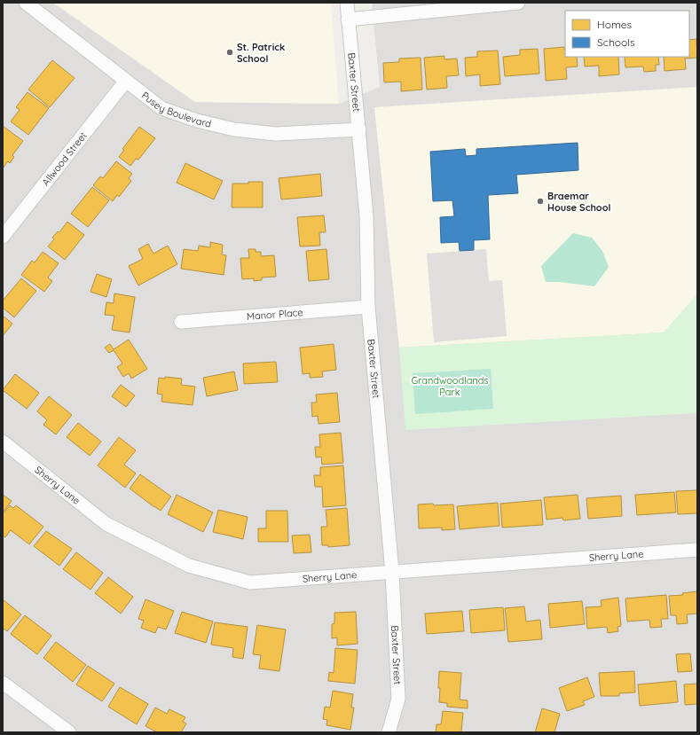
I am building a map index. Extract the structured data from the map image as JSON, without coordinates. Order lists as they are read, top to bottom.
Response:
{
  "streets": {
    "street": [
      "Baxter Street",
      "Pusey Boulevard",
      "Allwood Street",
      "Manor Place",
      "Sherry Lane"
    ]
  },
  "crossings": [
    ["Baxter Street", "Pusey Boulevard"],
    ["Baxter Street", "Manor Place"],
    ["Baxter Street", "Sherry Lane"],
    ["Pusey Boulevard", "Allwood Street"]
  ],
  "parks": ["Grandwoodlands Park"],
  "places": ["St. Patrick School", "Braemar House School"],
  "legend": ["Homes", "Schools"]
}
